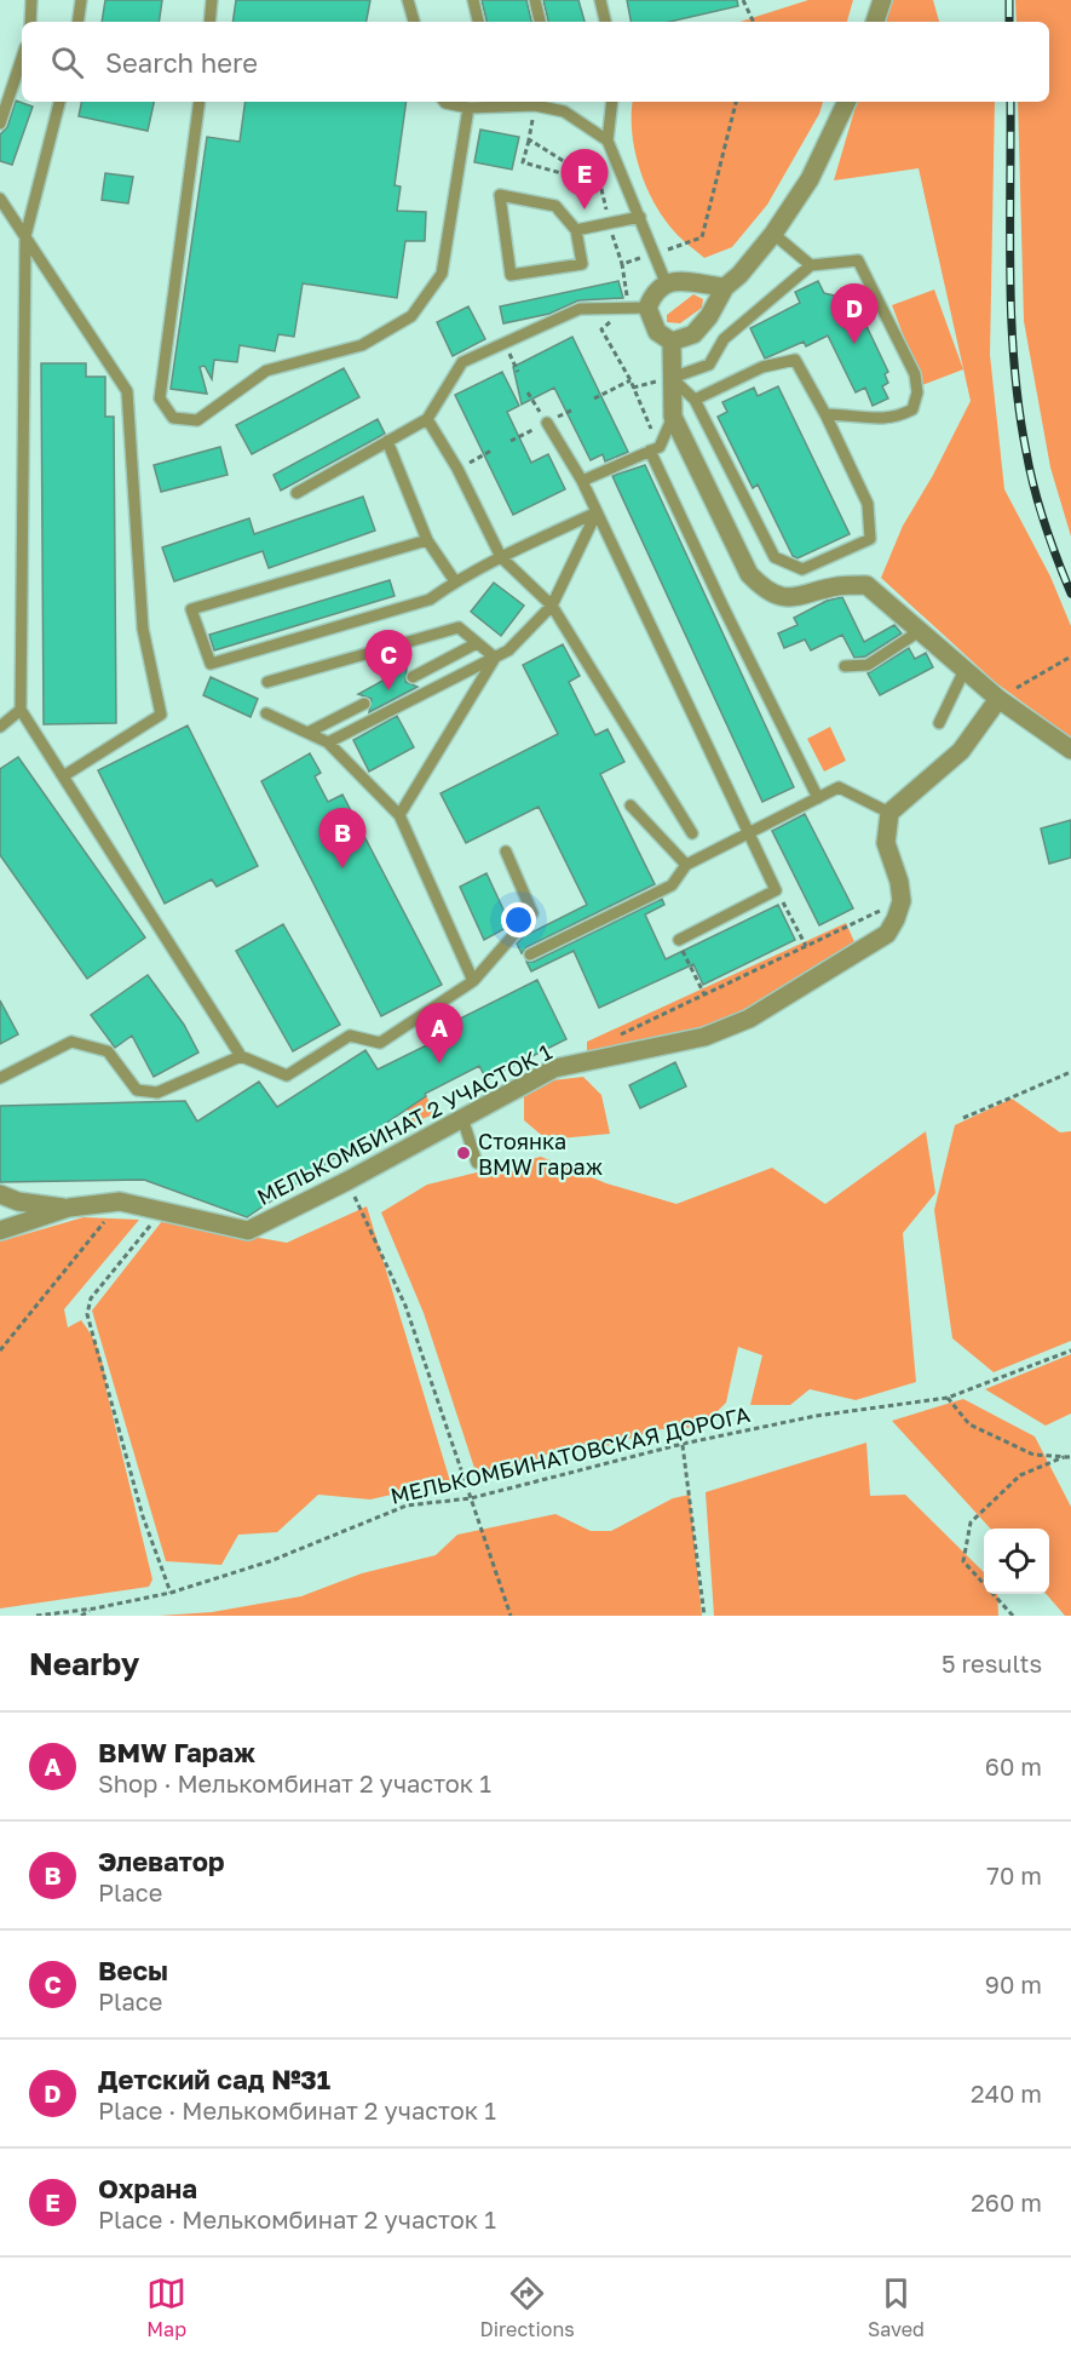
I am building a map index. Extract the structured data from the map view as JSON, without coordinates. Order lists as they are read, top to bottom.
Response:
{
  "streets": {
    "street": ["МЕЛЬКОМБИНАТ 2 УЧАСТОК 1"],
    "path": ["МЕЛЬКОМБИНАТОВСКАЯ ДОРОГА"]
  },
  "places": ["Стоянка BMW гараж"],
  "page": {
    "search": "Search here",
    "pins": [
      "E",
      "D",
      "C",
      "B",
      "A"
    ],
    "heading": ["Nearby", "5 results"],
    "list": [
      {
        "mark": "A",
        "name": "BMW Гараж",
        "note": "Shop · Мелькомбинат 2 участок 1",
        "value": "60 m"
      },
      {
        "mark": "B",
        "name": "Элеватор",
        "note": "Place",
        "value": "70 m"
      },
      {
        "mark": "C",
        "name": "Весы",
        "note": "Place",
        "value": "90 m"
      },
      {
        "mark": "D",
        "name": "Детский сад №31",
        "note": "Place · Мелькомбинат 2 участок 1",
        "value": "240 m"
      },
      {
        "mark": "E",
        "name": "Охрана",
        "note": "Place · Мелькомбинат 2 участок 1",
        "value": "260 m"
      }
    ],
    "nav": ["Map", "Directions", "Saved"]
  }
}
